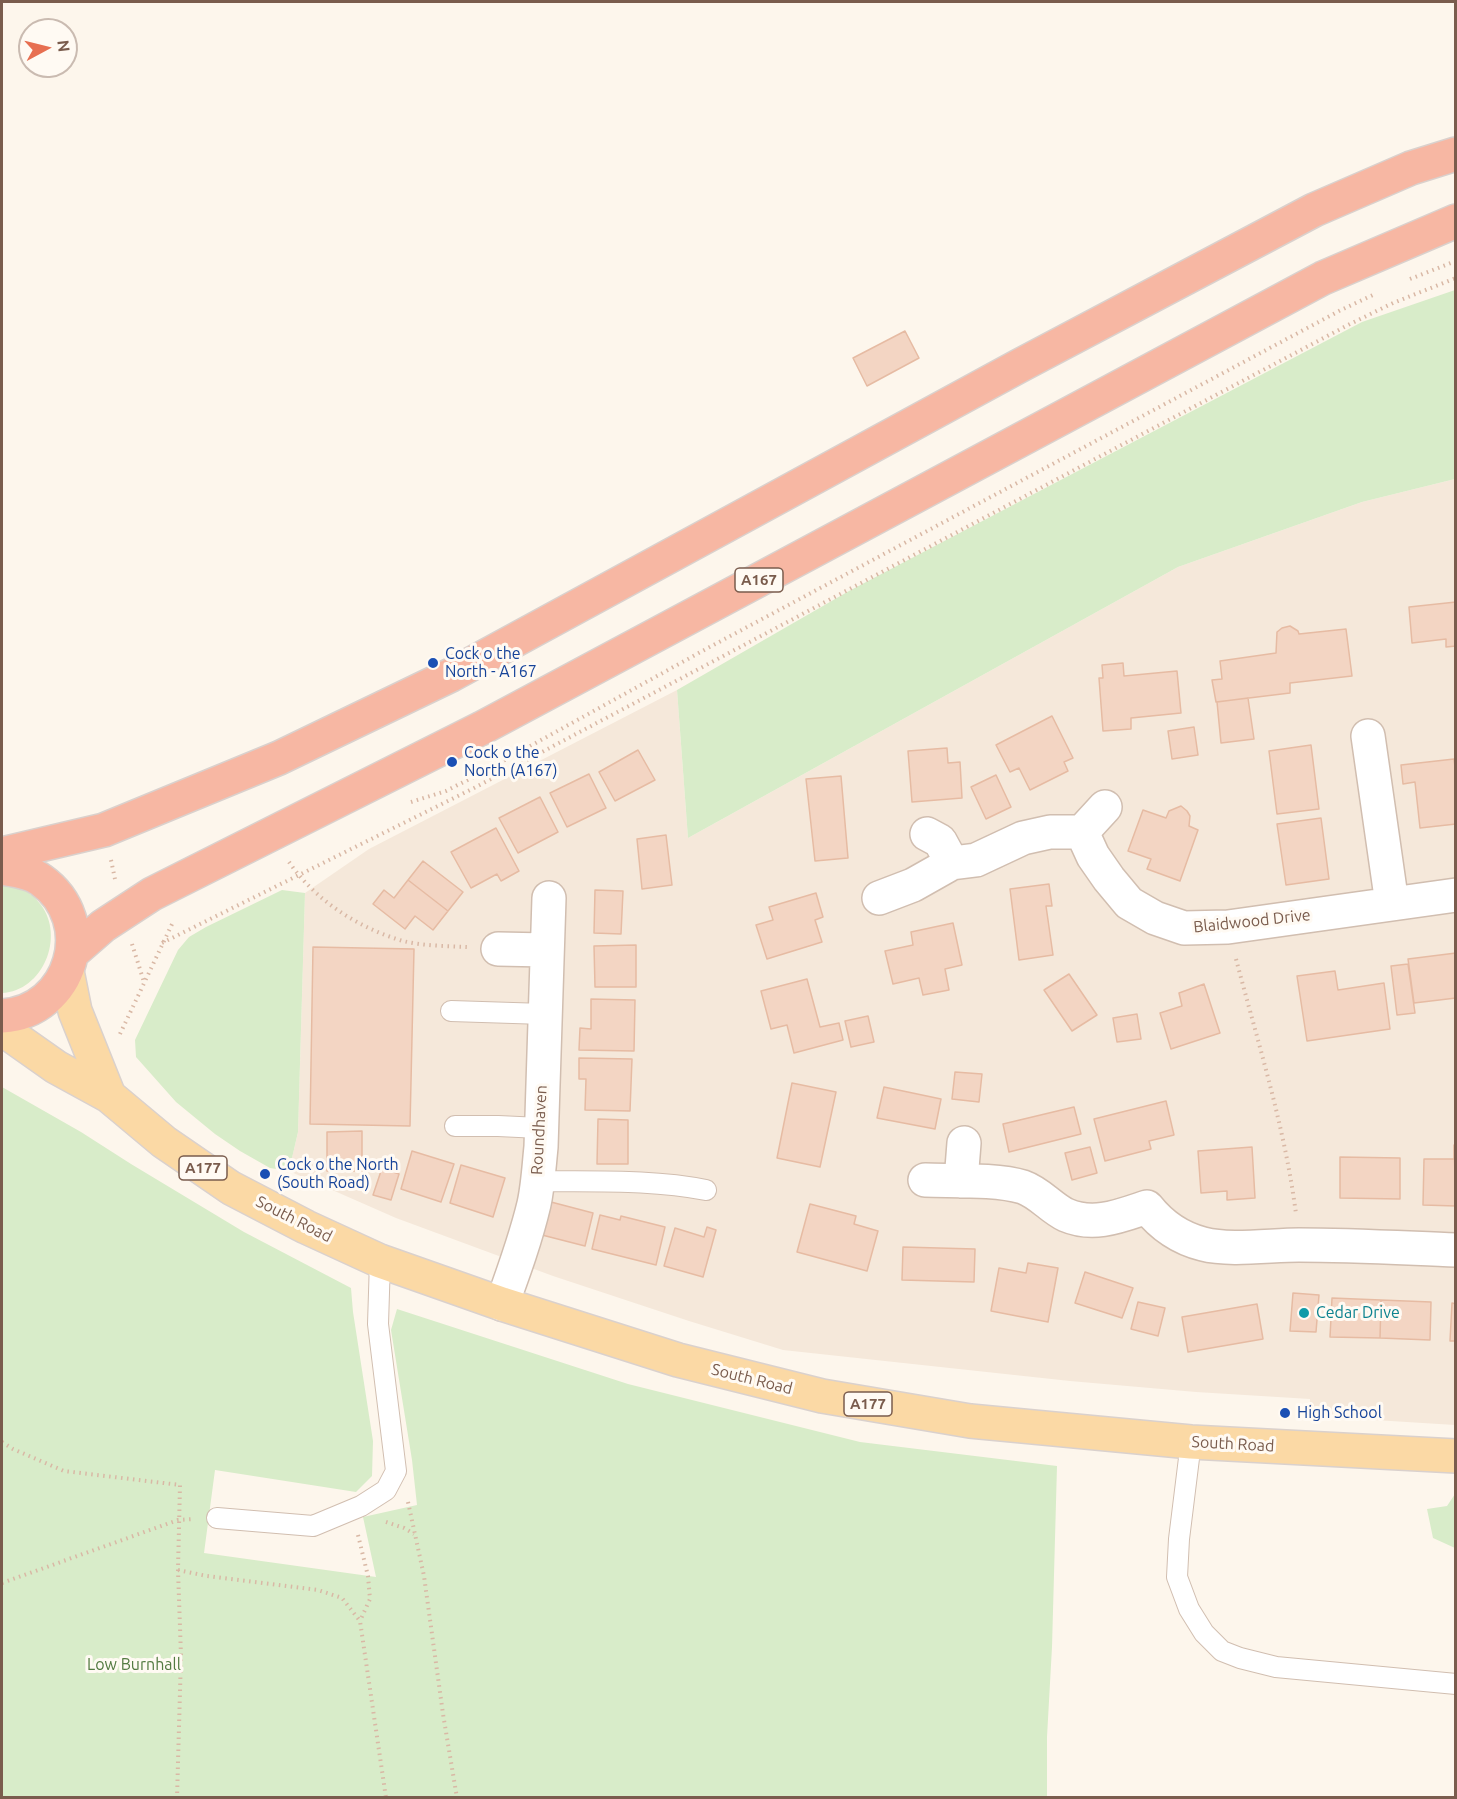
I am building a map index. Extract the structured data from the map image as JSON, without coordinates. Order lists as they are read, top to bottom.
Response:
{
  "streets": {
    "highway": ["A167"],
    "main road": ["A177", "South Road"],
    "street": ["Blaidwood Drive", "Roundhaven"]
  },
  "crossings": [
    ["A167", "South Road"],
    ["Roundhaven", "South Road"]
  ],
  "parks": ["Low Burnhall"],
  "places": [
    "Cock o the North - A167",
    "Cock o the North (A167)",
    "Cock o the North (South Road)",
    "Cedar Drive",
    "High School"
  ],
  "north": "right"
}
